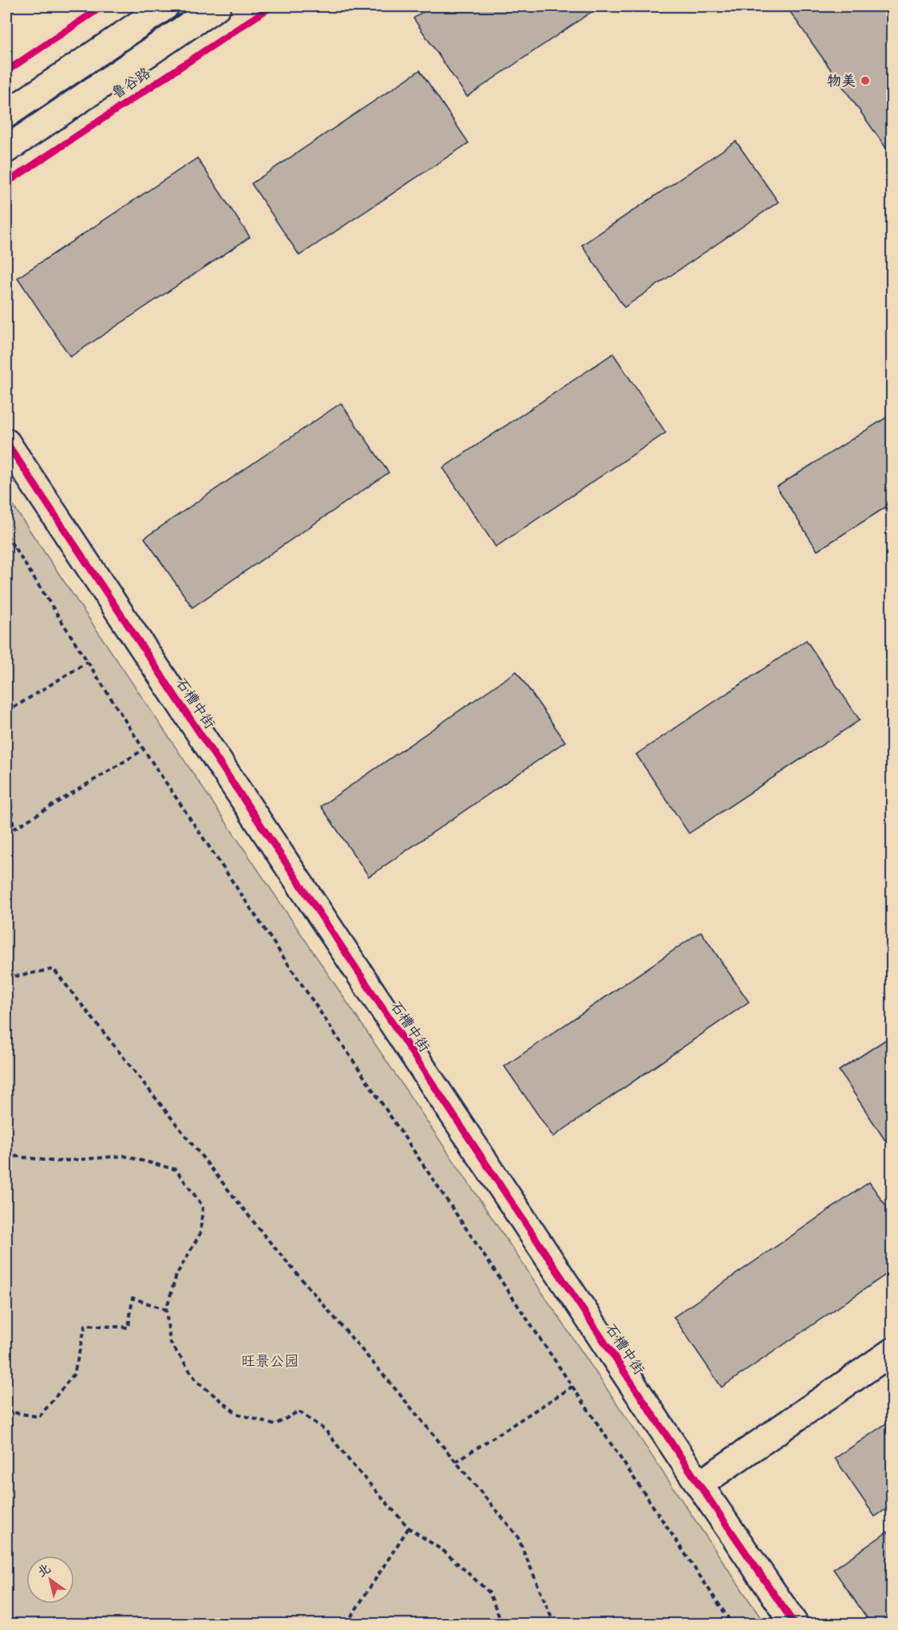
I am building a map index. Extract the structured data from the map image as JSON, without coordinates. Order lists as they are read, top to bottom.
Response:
{
  "streets": {
    "street": ["鲁谷路", "石槽中街"]
  },
  "parks": ["旺景公园"],
  "places": ["物美"],
  "north": "top left"
}
